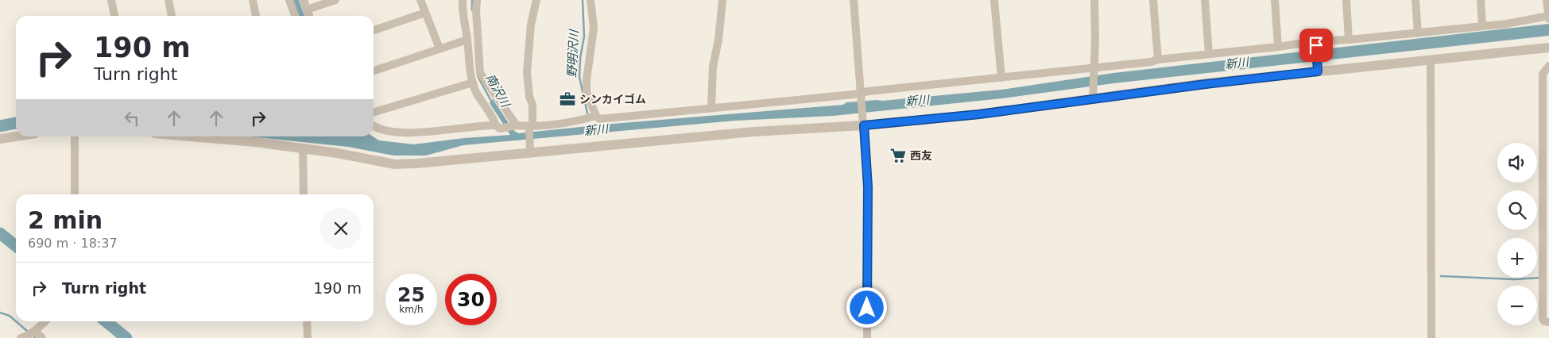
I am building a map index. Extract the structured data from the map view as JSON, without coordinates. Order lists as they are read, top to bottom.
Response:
{
  "water": ["野明沢川", "新川", "南沢川"],
  "places": {
    "office": ["シンカイゴム"],
    "supermarket": ["西友"]
  },
  "page": {
    "turn": ["190 m", "Turn right"],
    "map_buttons": ["+", "−"],
    "heading": ["2 min", "690 m · 18:37"],
    "list": [
      {
        "name": "Turn right",
        "value": "190 m"
      }
    ],
    "speed": "25 km/h",
    "limit": "30"
  }
}
